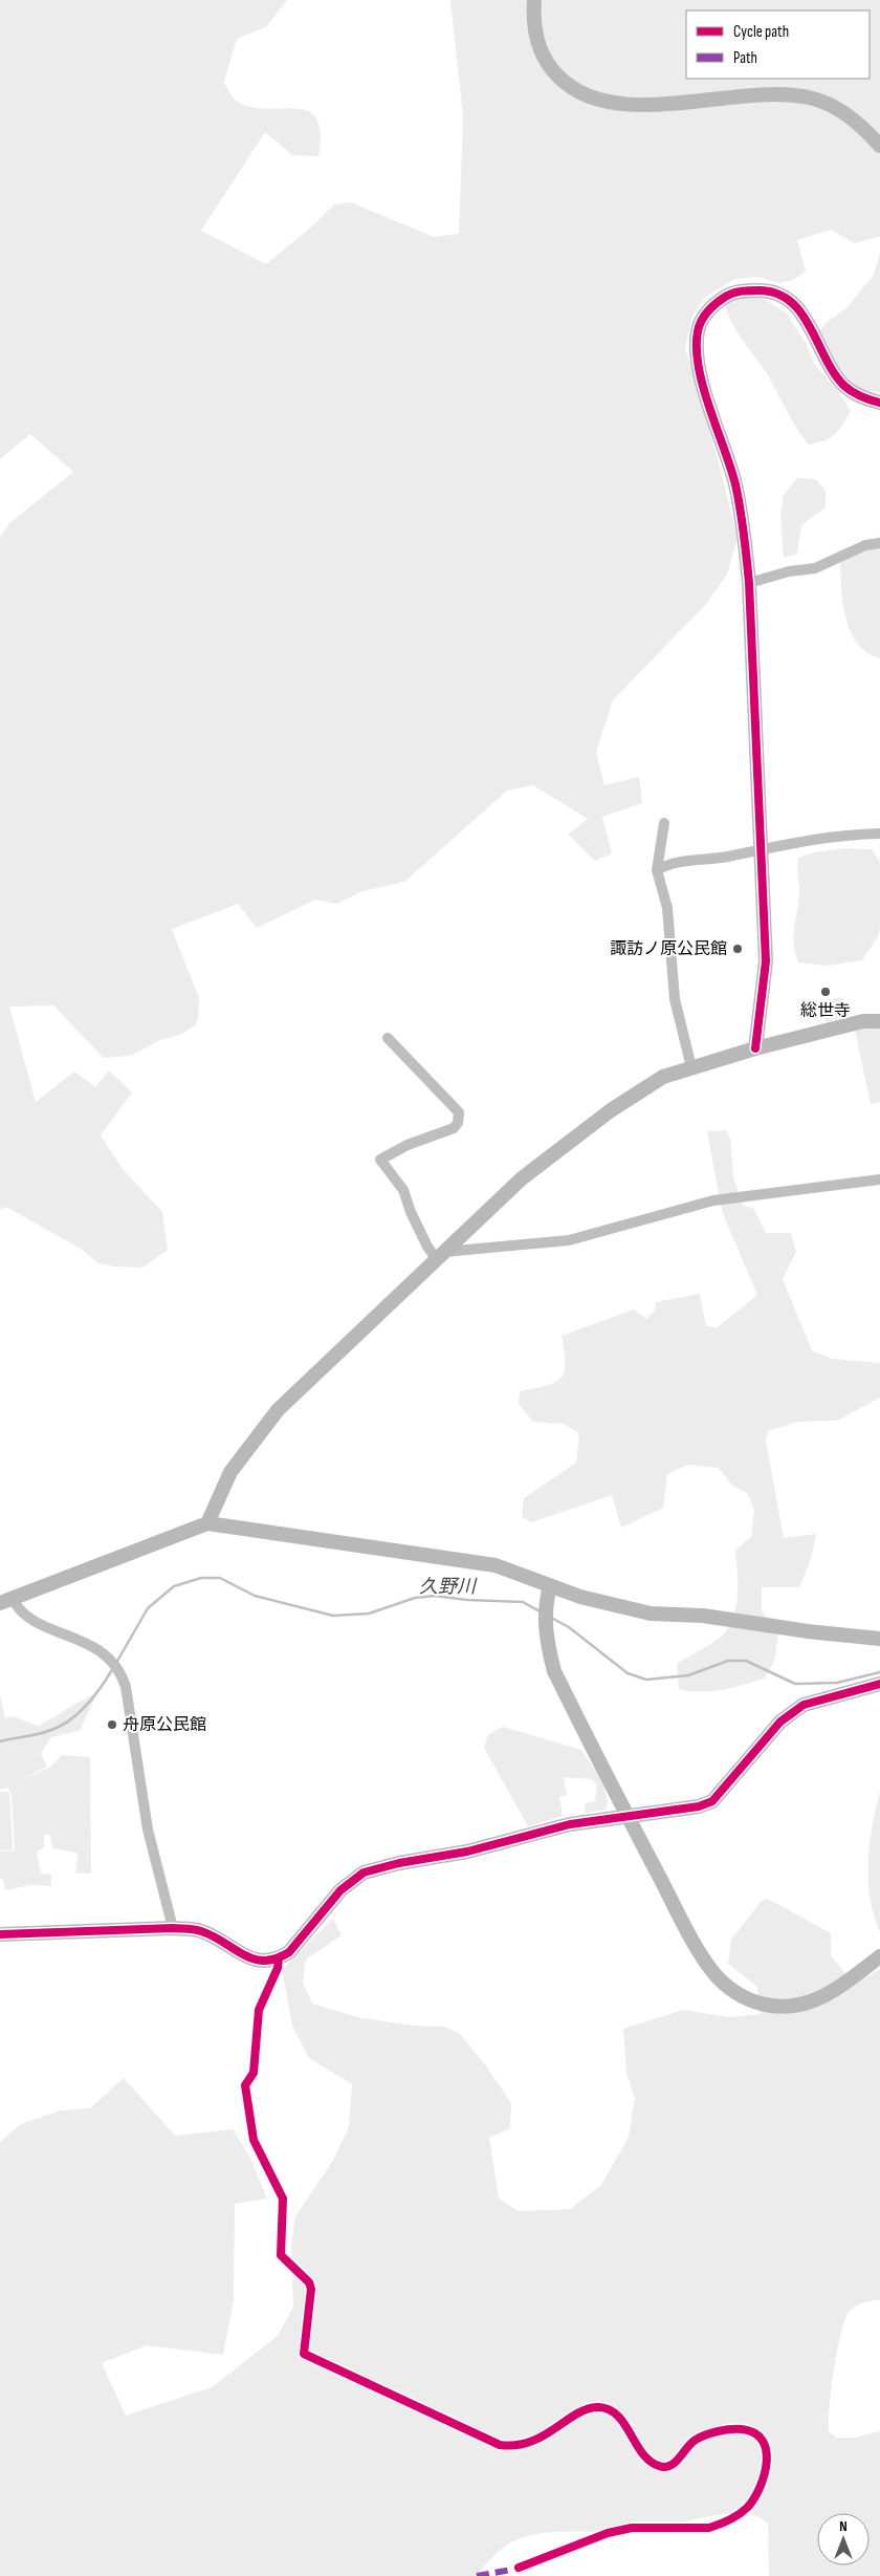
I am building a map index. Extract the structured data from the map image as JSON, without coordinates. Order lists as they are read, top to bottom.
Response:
{
  "water": ["久野川"],
  "places": ["諏訪ノ原公民館", "総世寺", "舟原公民館"],
  "legend": ["Cycle path", "Path"],
  "north": "top"
}
